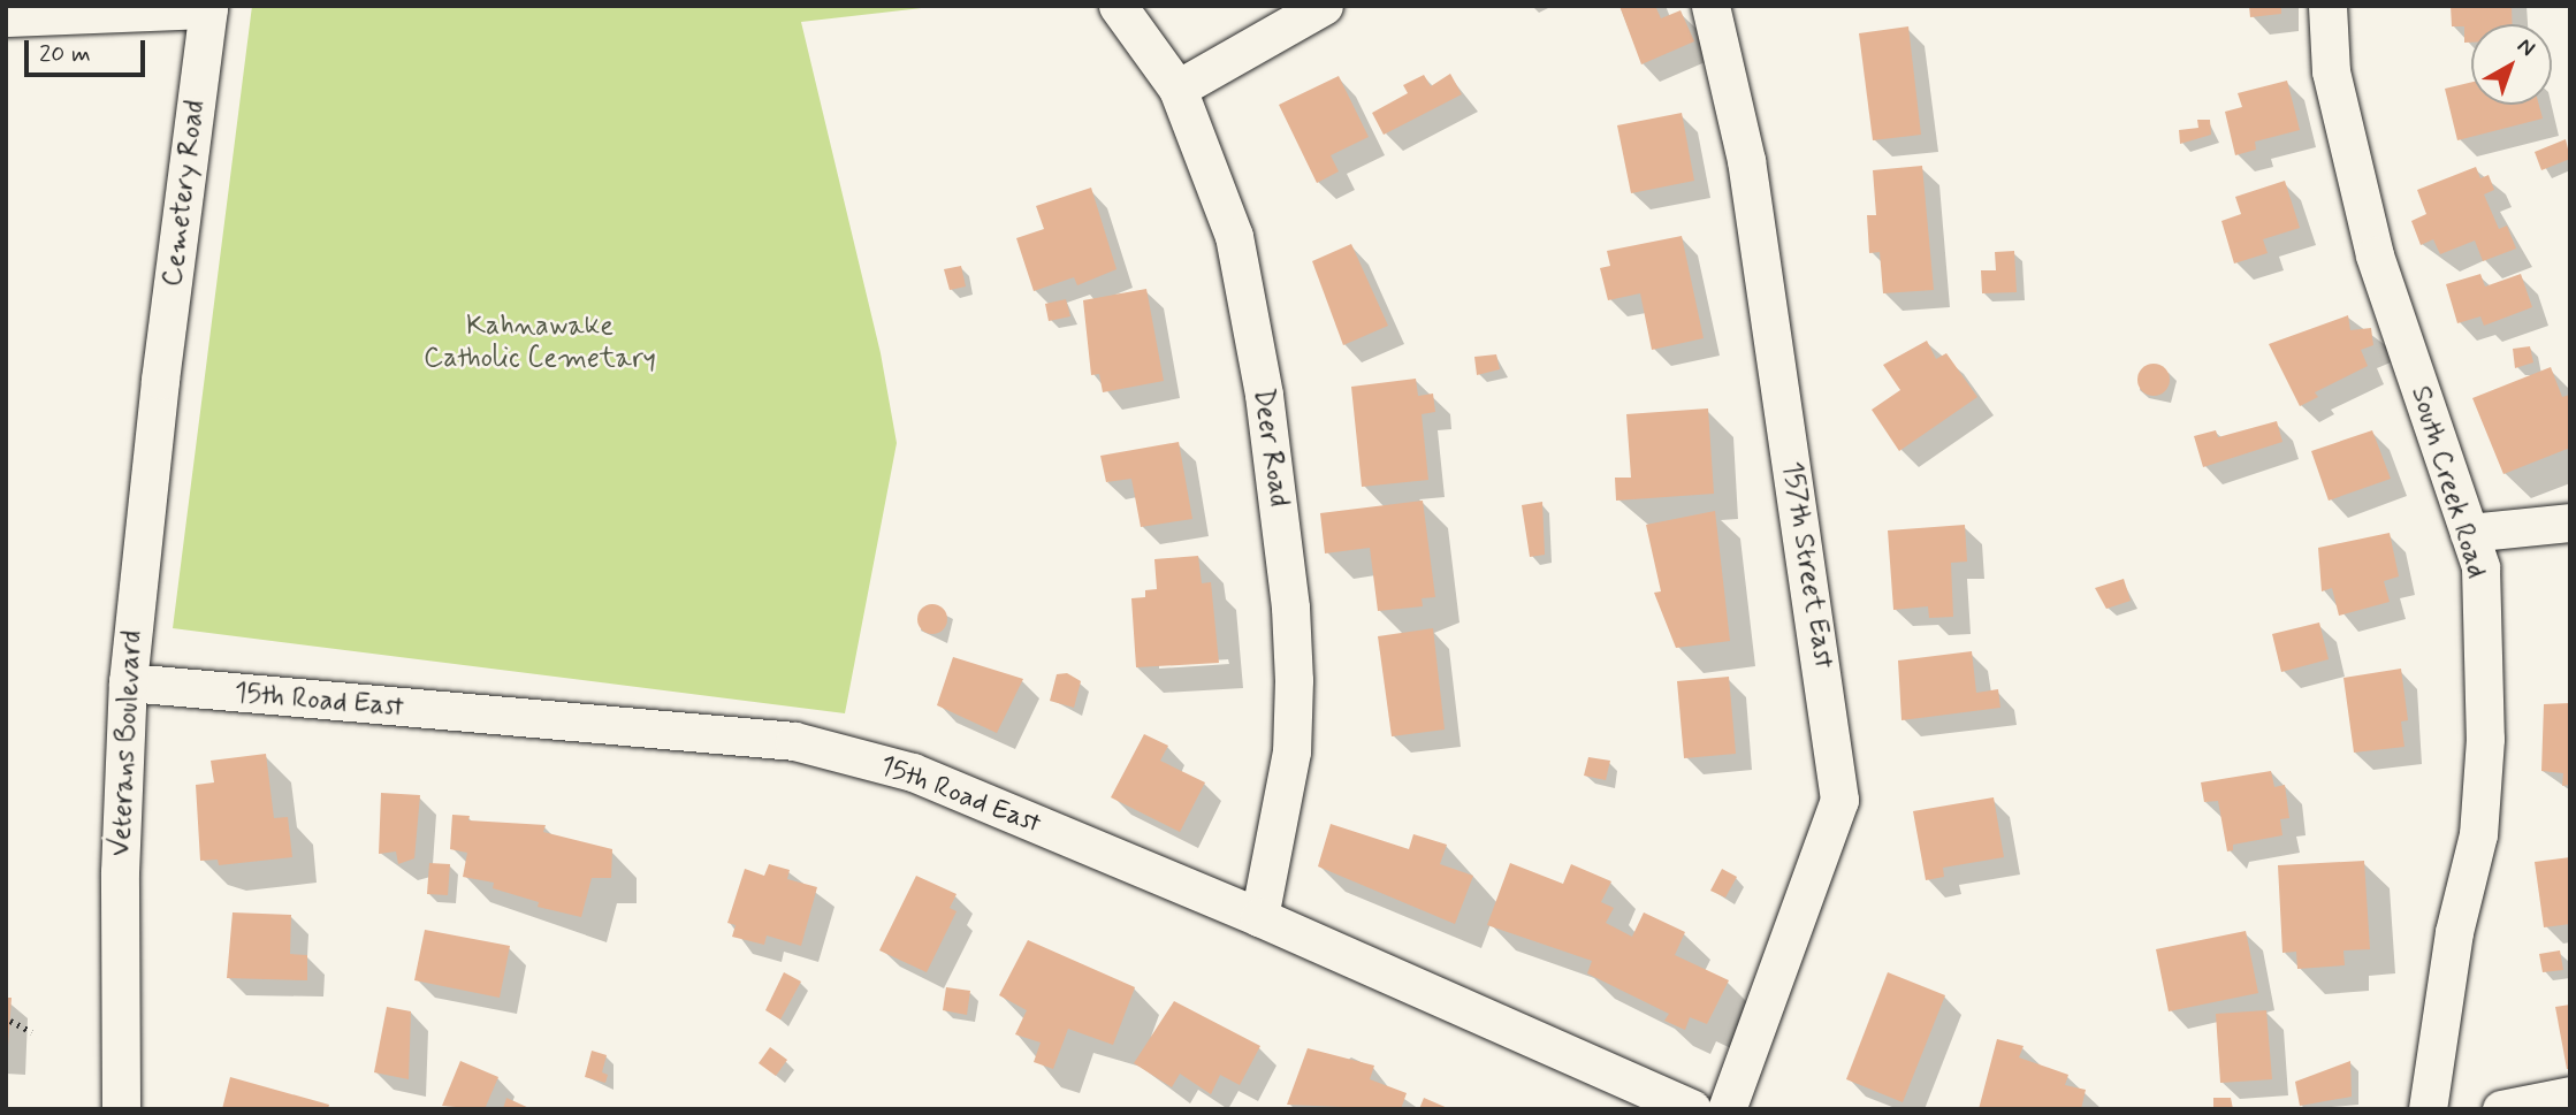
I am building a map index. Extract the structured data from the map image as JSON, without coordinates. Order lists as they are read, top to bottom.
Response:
{
  "streets": {
    "street": [
      "Cemetery Road",
      "Deer Road",
      "South Creek Road",
      "157th Street East",
      "15th Road East",
      "Veterans Boulevard"
    ]
  },
  "crossings": [
    ["Cemetery Road", "Veterans Boulevard"],
    ["Deer Road", "15th Road East"],
    ["15th Road East", "Veterans Boulevard"]
  ],
  "parks": ["Kahnawake Catholic Cemetary"],
  "scale_bar": "20 m",
  "north": "top right"
}
